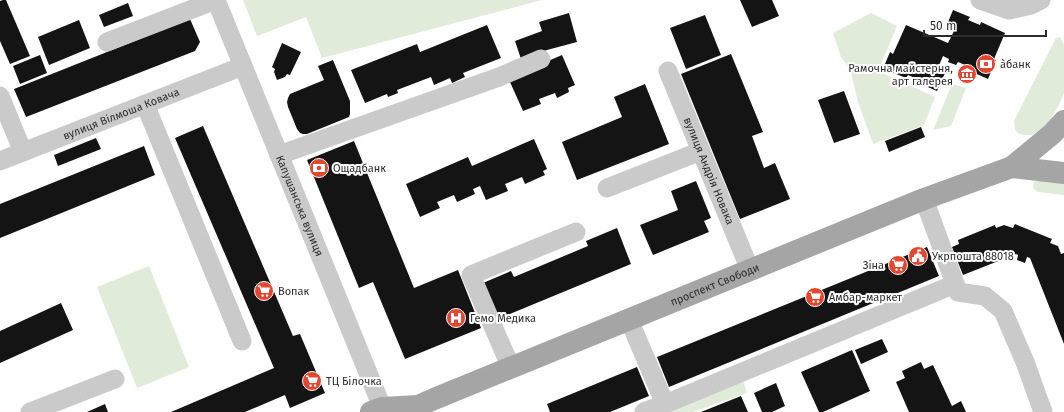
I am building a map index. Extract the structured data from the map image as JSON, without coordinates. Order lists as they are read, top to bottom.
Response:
{
  "streets": {
    "main road": ["проспект Свободи"],
    "street": ["вулиця Вілмоша Ковача", "вулиця Андрія Новака", "Капушанська вулиця"]
  },
  "crossings": [
    ["вулиця Вілмоша Ковача", "Капушанська вулиця"],
    ["вулиця Андрія Новака", "проспект Свободи"],
    ["Капушанська вулиця", "проспект Свободи"]
  ],
  "places": {
    "bank": ["а̀банк", "Ощадбанк"],
    "museum": ["Рамочна майстерня, арт галерея"],
    "public building": ["Укрпошта 88018"],
    "supermarket": [
      "Зіна",
      "Вопак",
      "Амбар-маркет",
      "ТЦ Білочка"
    ],
    "hospital": ["Гемо Медика"]
  },
  "scale_bar": "50 m"
}
